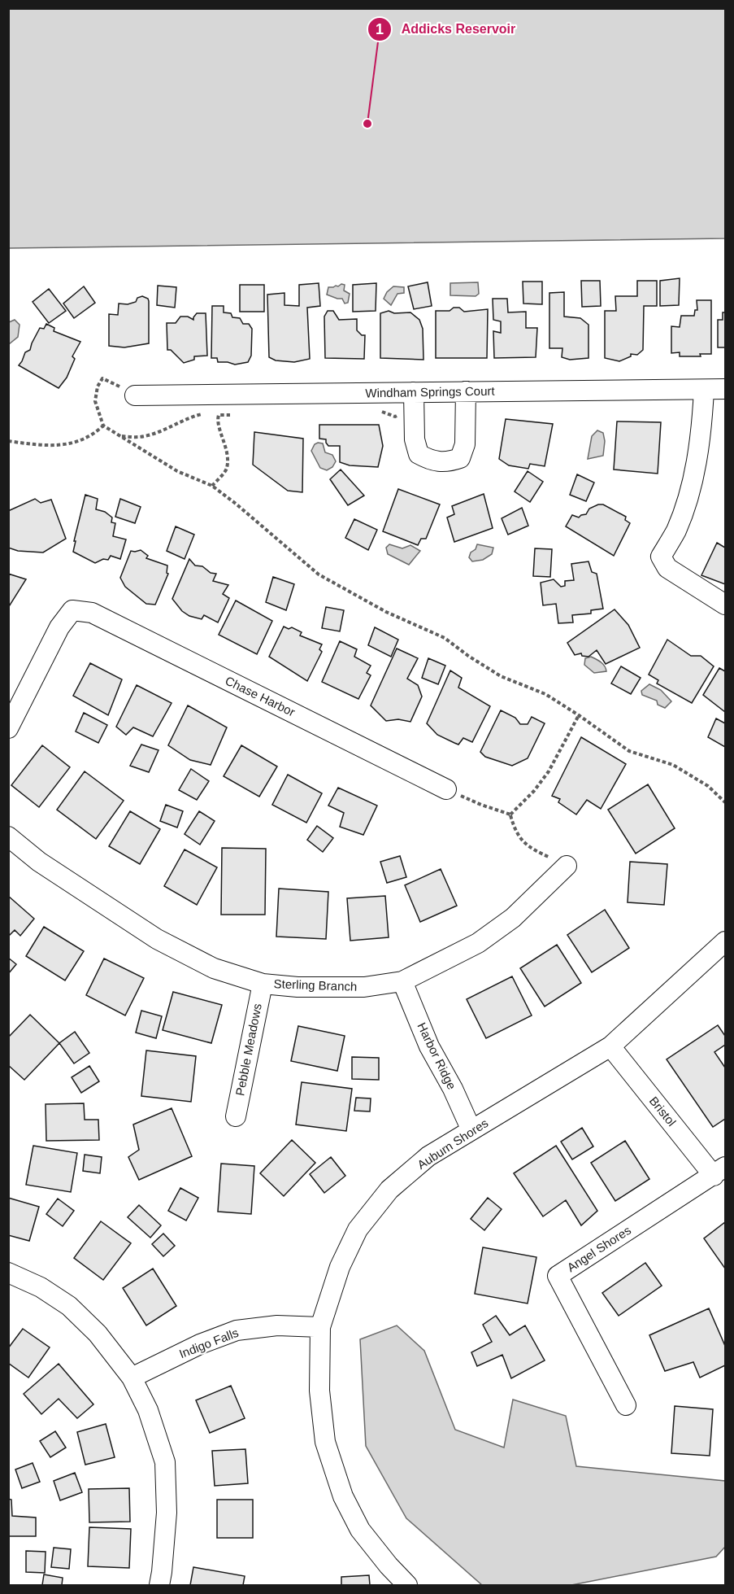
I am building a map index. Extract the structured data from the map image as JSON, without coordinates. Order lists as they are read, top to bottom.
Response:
{
  "streets": {
    "street": [
      "Windham Springs Court",
      "Chase Harbor",
      "Sterling Branch",
      "Pebble Meadows",
      "Harbor Ridge",
      "Bristol",
      "Auburn Shores",
      "Angel Shores",
      "Indigo Falls"
    ]
  },
  "crossings": [
    ["Sterling Branch", "Pebble Meadows"],
    ["Sterling Branch", "Harbor Ridge"],
    ["Harbor Ridge", "Auburn Shores"],
    ["Bristol", "Auburn Shores"],
    ["Bristol", "Angel Shores"],
    ["Auburn Shores", "Indigo Falls"]
  ],
  "places": ["Addicks Reservoir"]
}
